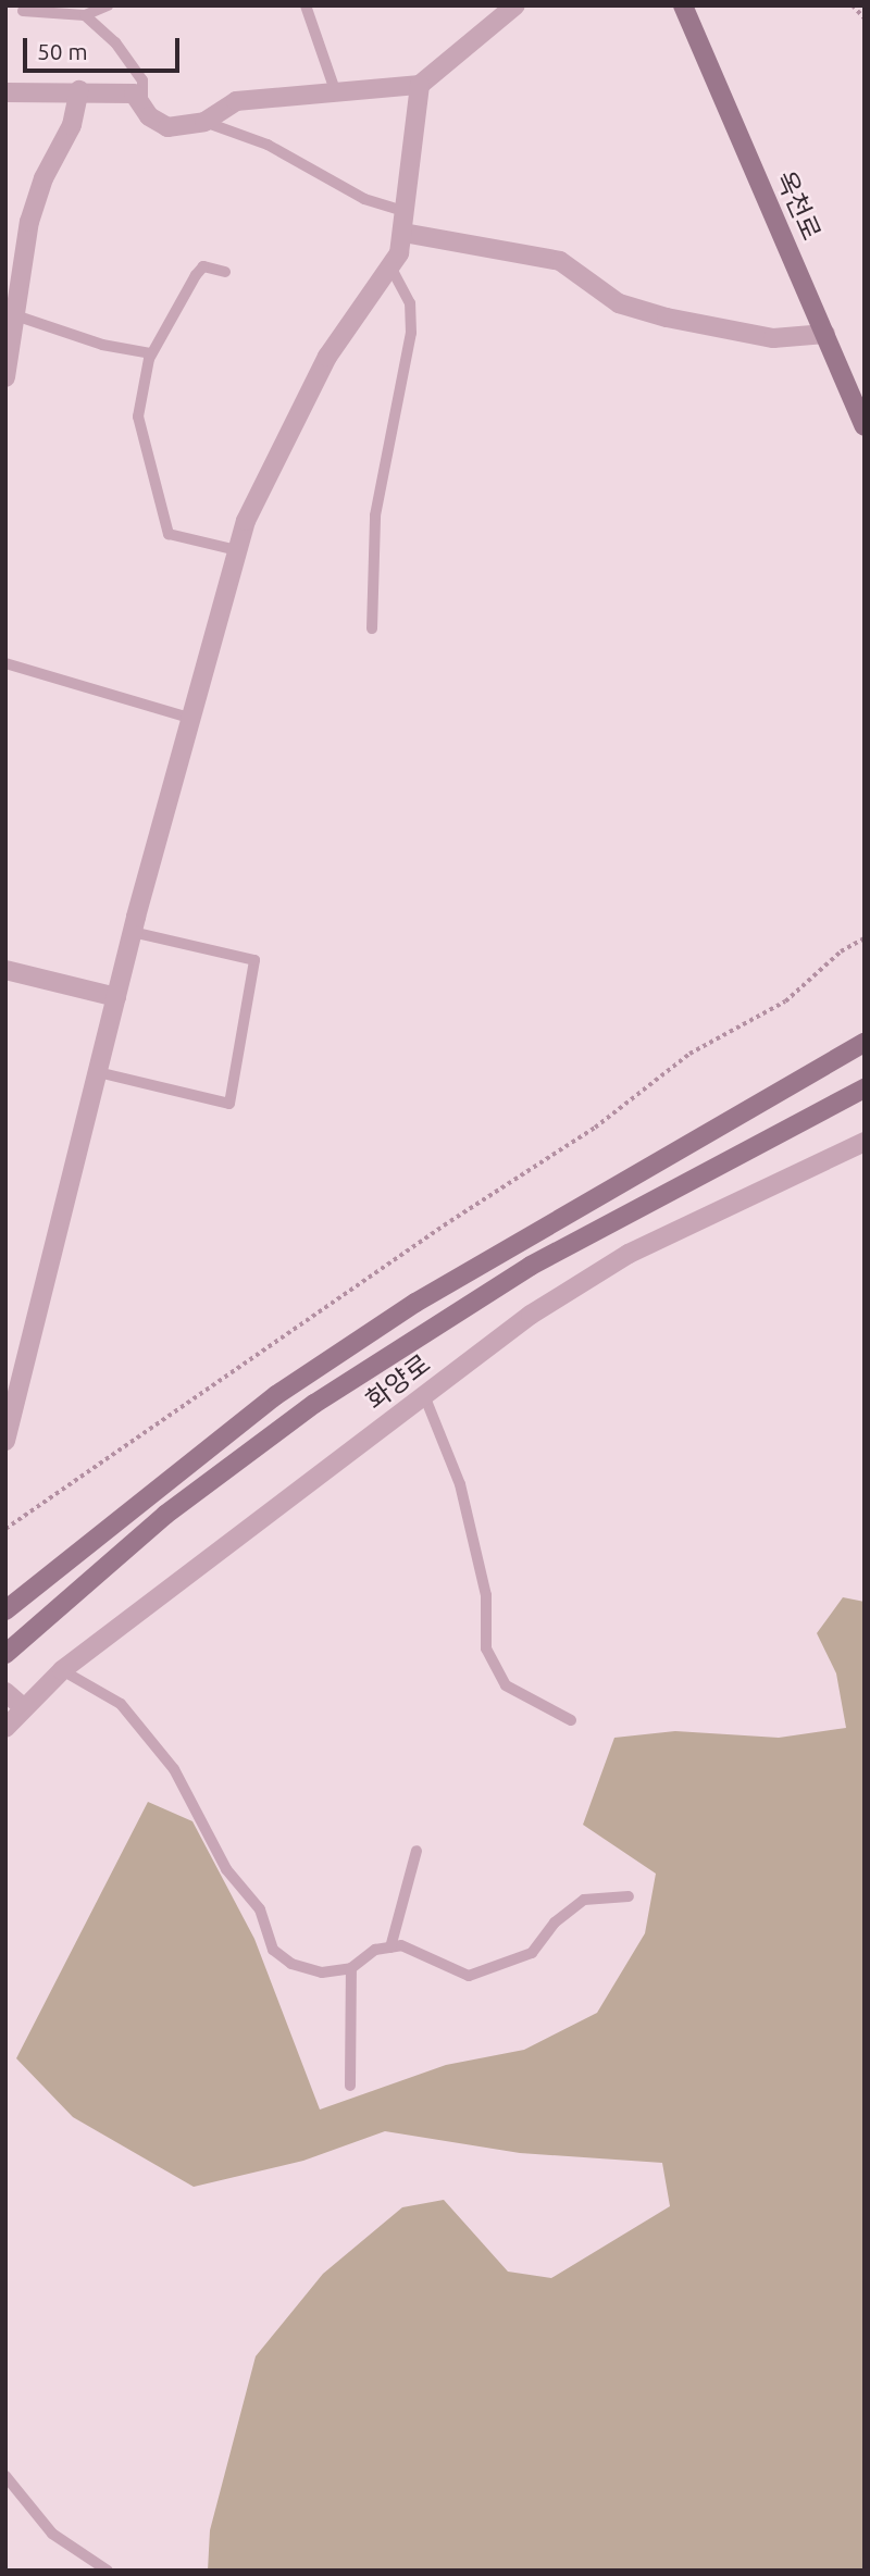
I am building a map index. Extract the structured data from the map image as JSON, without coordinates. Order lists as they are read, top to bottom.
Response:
{
  "streets": {
    "main road": ["옥천로", "화양로"]
  },
  "scale_bar": "50 m"
}
